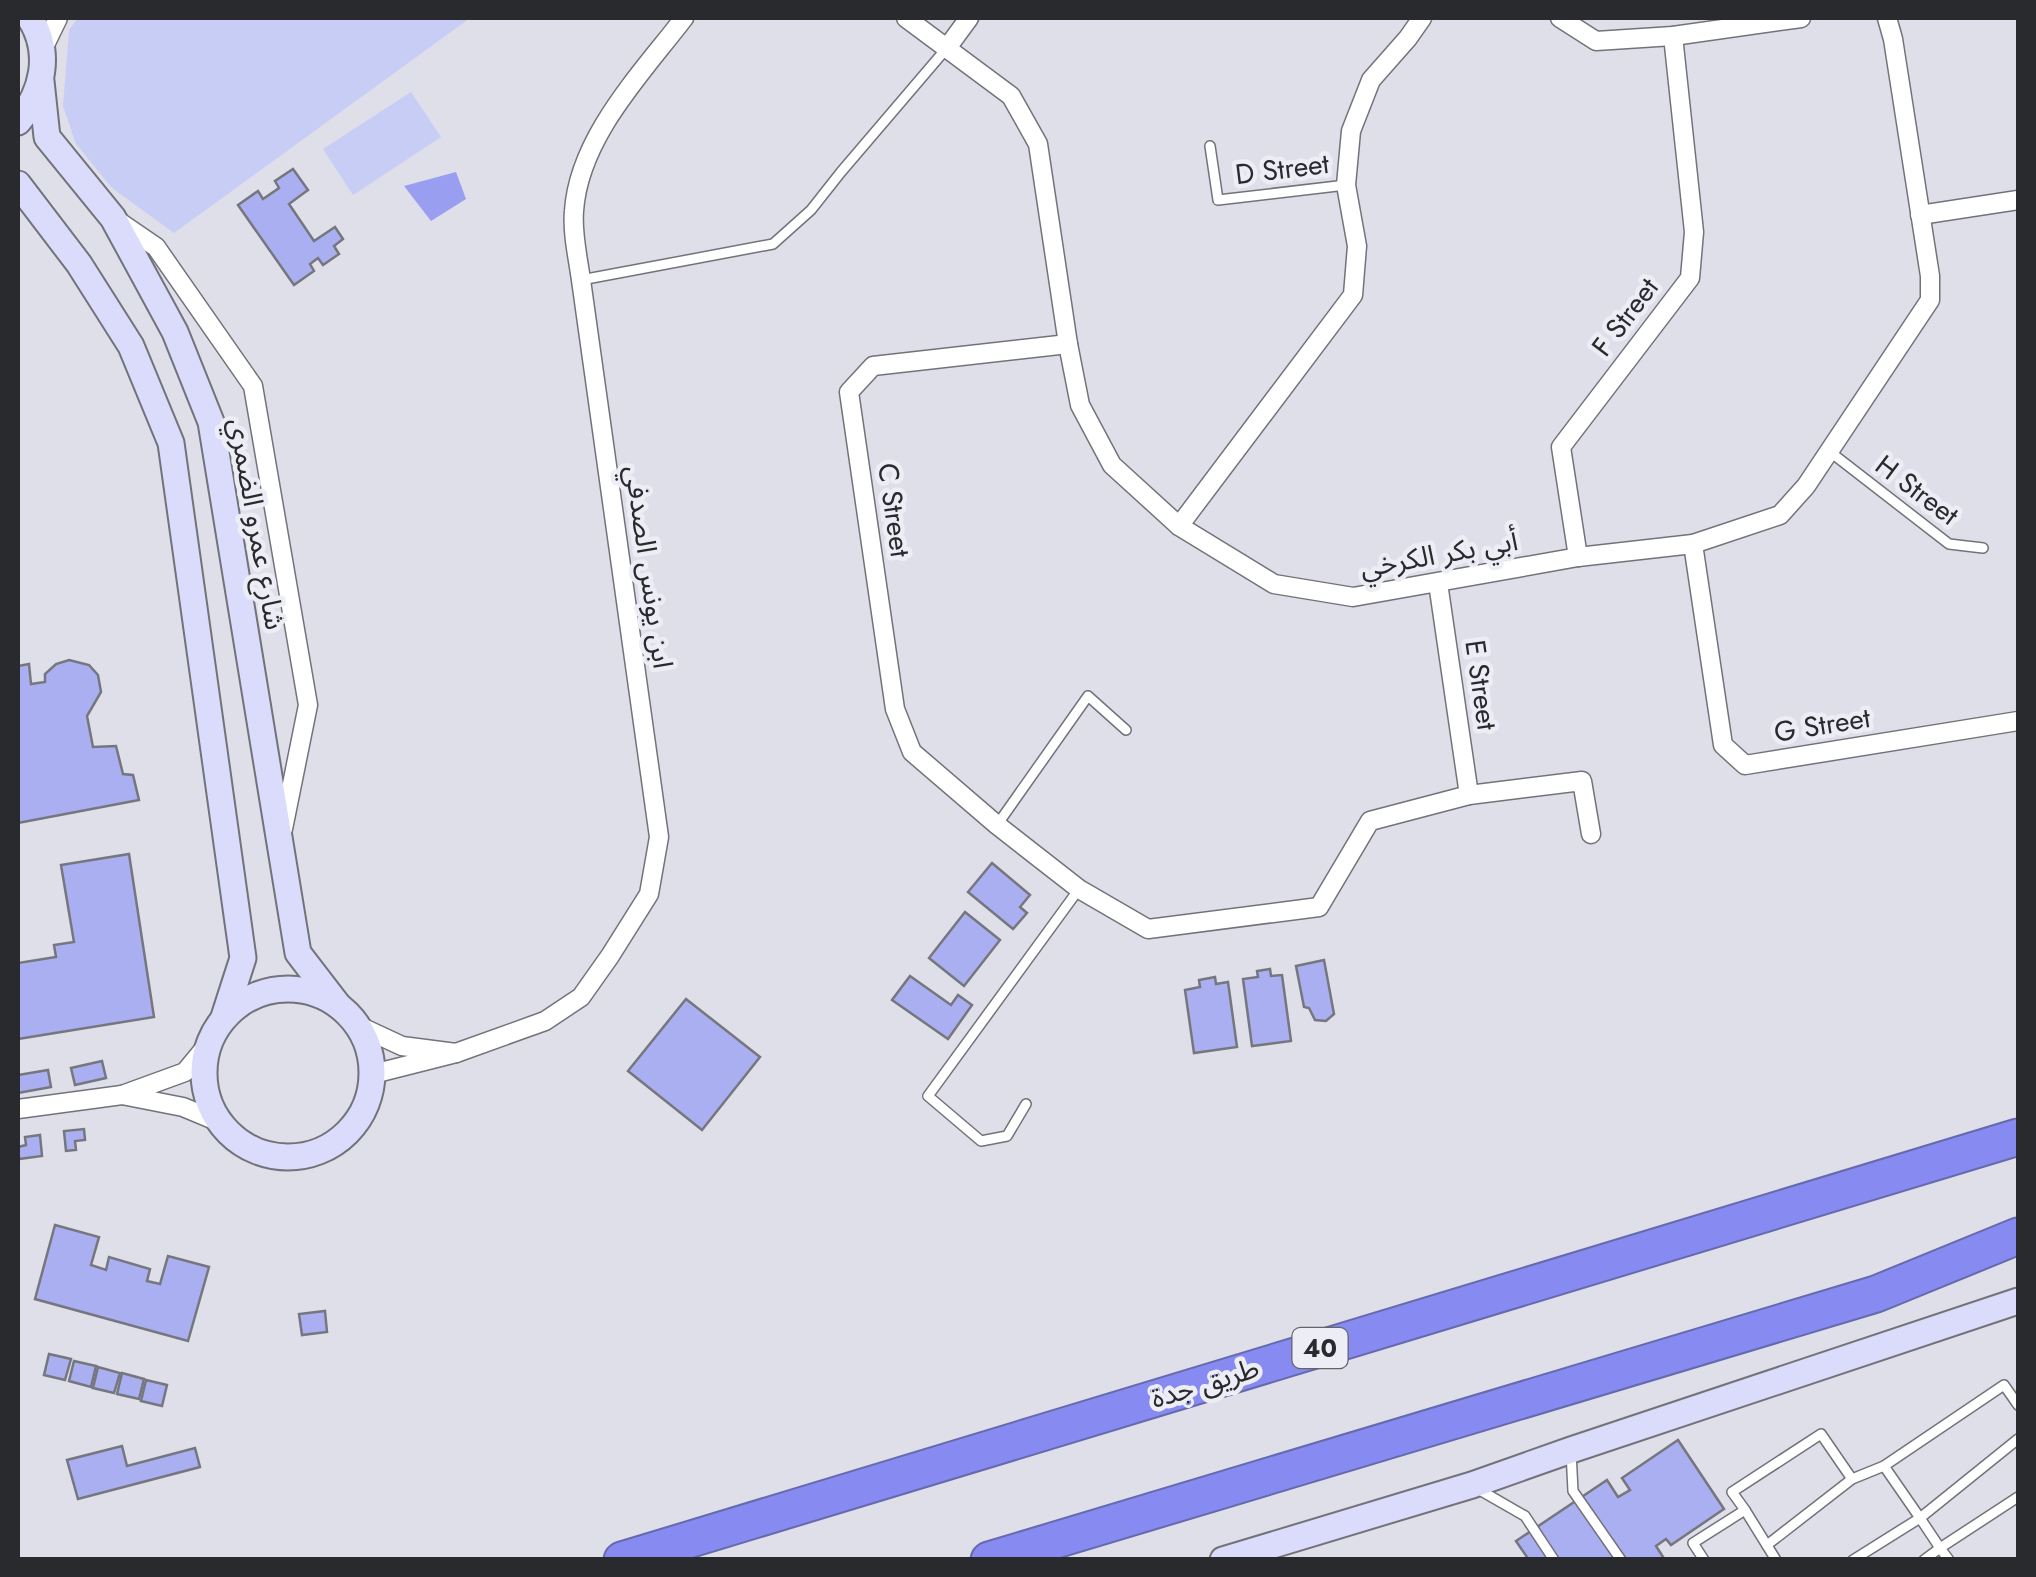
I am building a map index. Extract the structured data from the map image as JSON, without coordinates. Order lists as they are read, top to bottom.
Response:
{
  "streets": {
    "highway": ["40", "طريق جدة"],
    "street": [
      "F Street",
      "C Street",
      "شارع عمرو الضمري",
      "أبي بكر الكرخي",
      "ابن يونس الصدفي",
      "E Street",
      "G Street"
    ],
    "lane": ["D Street", "H Street"]
  },
  "crossings": [
    ["F Street", "أبي بكر الكرخي"],
    ["H Street", "أبي بكر الكرخي"],
    ["C Street", "أبي بكر الكرخي"],
    ["C Street", "E Street"],
    ["شارع عمرو الضمري", "ابن يونس الصدفي"],
    ["أبي بكر الكرخي", "E Street"],
    ["أبي بكر الكرخي", "G Street"]
  ]
}
